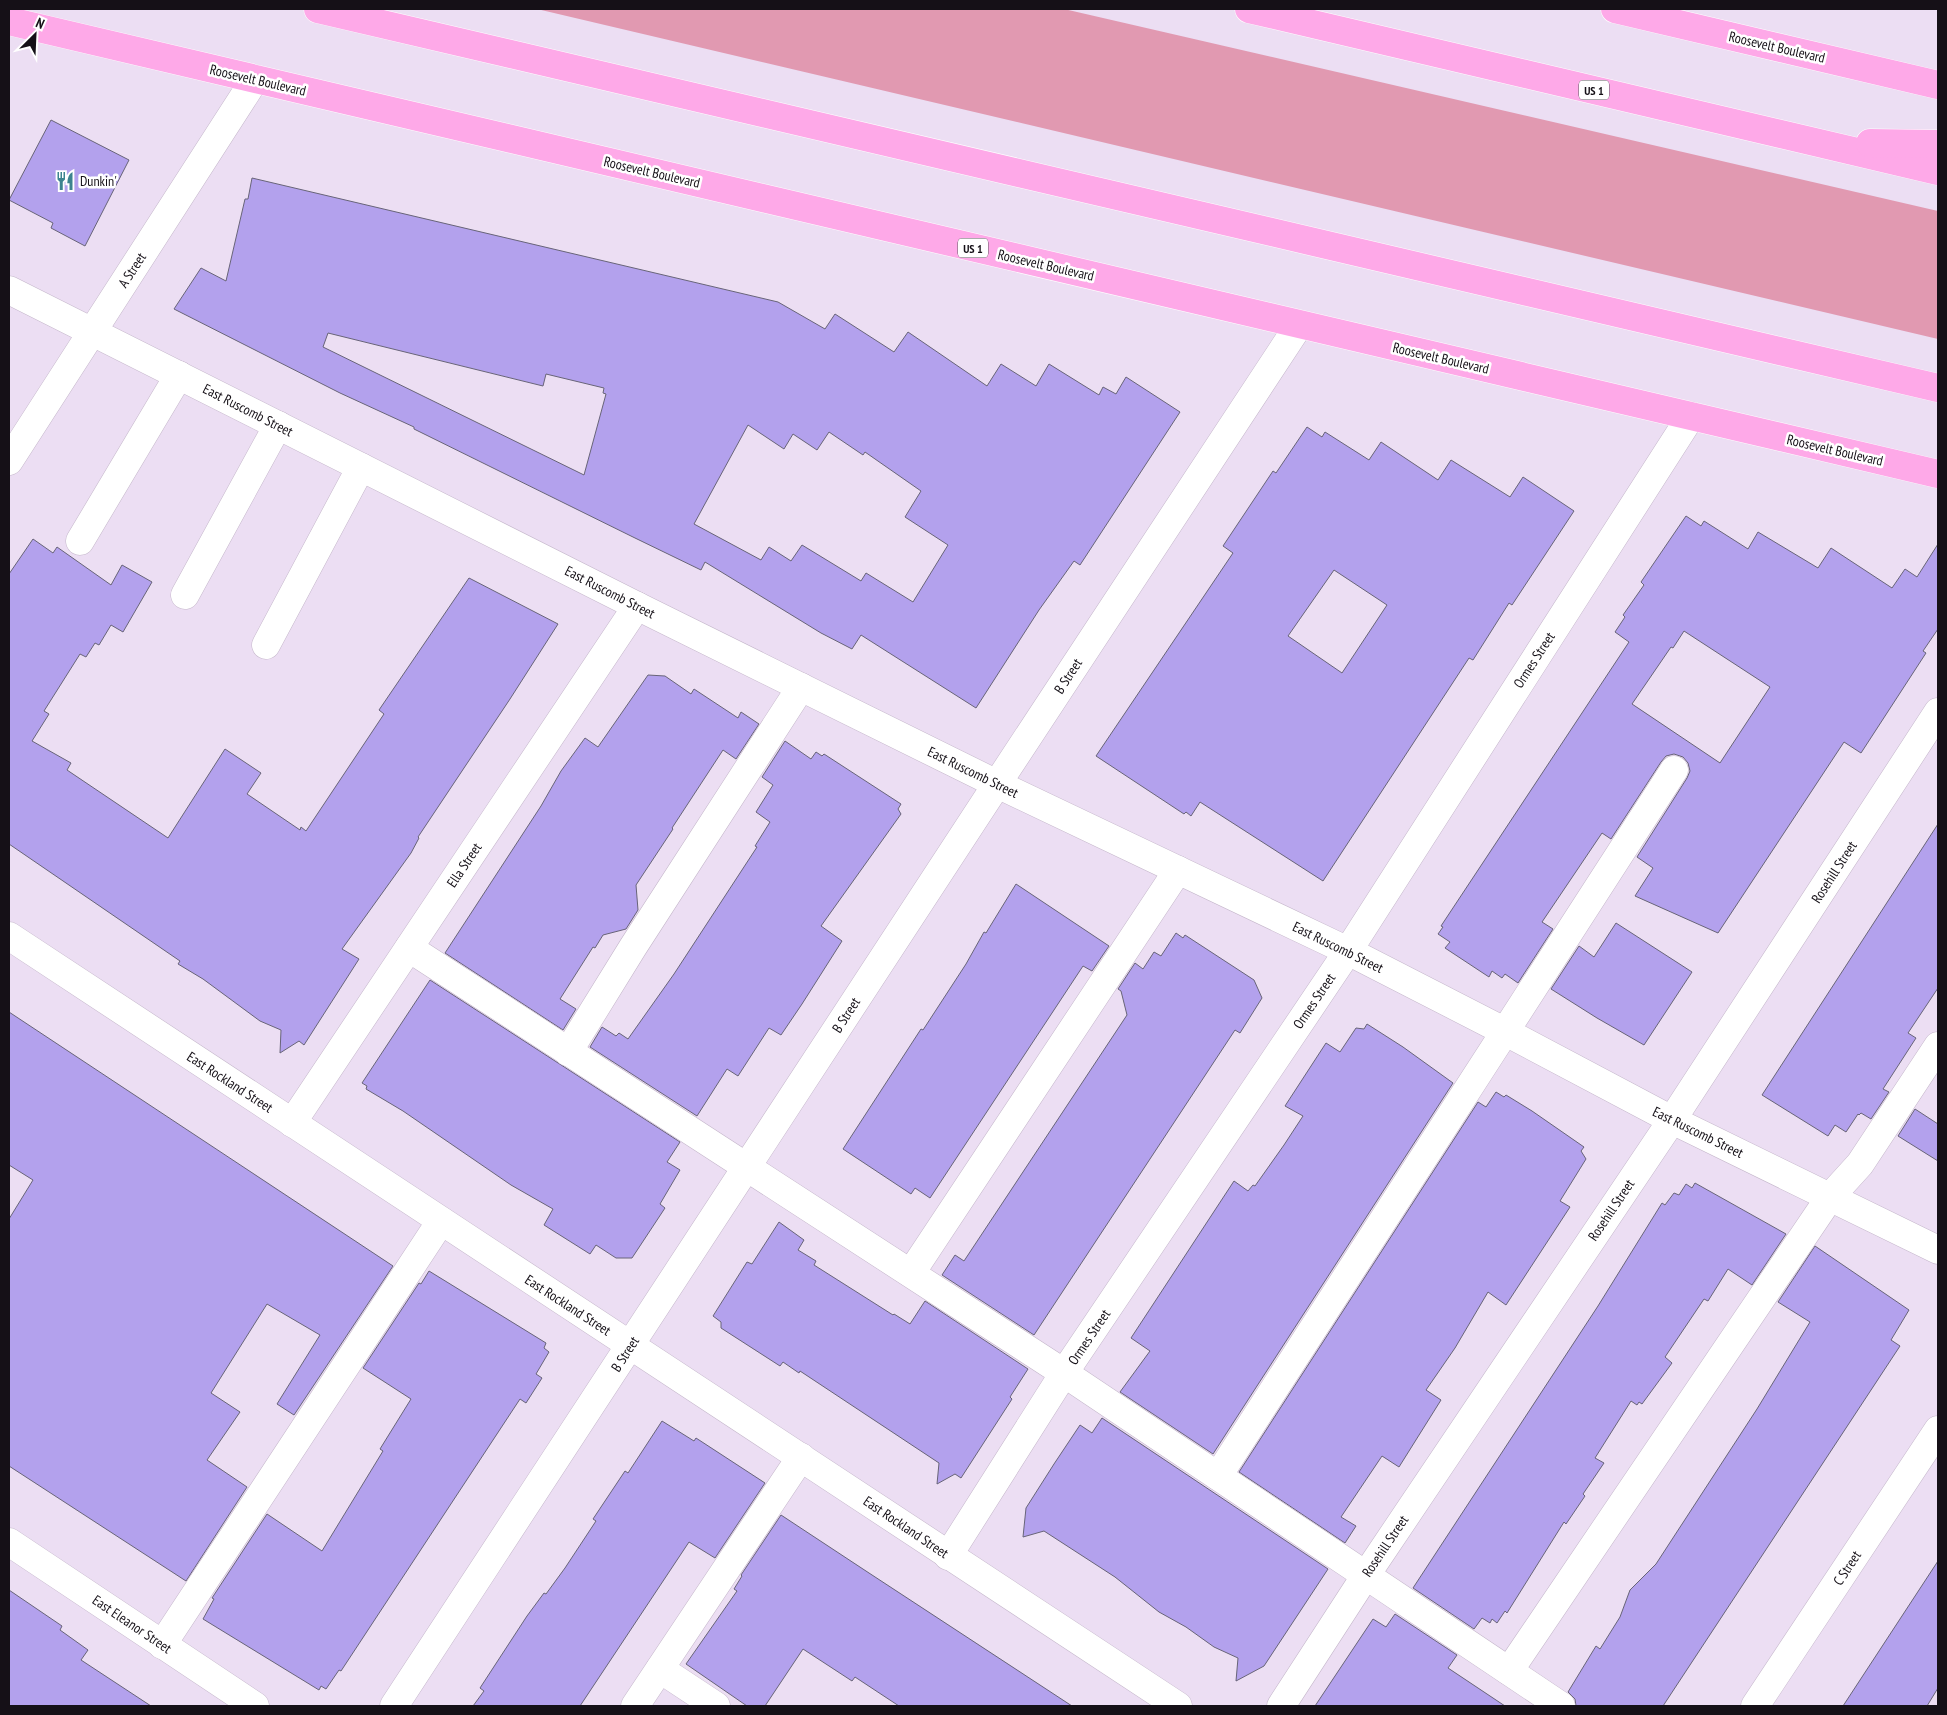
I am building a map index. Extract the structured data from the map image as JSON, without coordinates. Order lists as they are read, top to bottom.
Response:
{
  "streets": {
    "highway": ["Roosevelt Boulevard", "US 1"],
    "street": [
      "A Street",
      "East Ruscomb Street",
      "Ormes Street",
      "B Street",
      "Ella Street",
      "Rosehill Street",
      "East Rockland Street",
      "C Street",
      "East Eleanor Street"
    ]
  },
  "crossings": [
    ["Roosevelt Boulevard", "A Street"],
    ["Roosevelt Boulevard", "Ormes Street"],
    ["Roosevelt Boulevard", "B Street"],
    ["A Street", "East Ruscomb Street"],
    ["East Ruscomb Street", "Ormes Street"],
    ["East Ruscomb Street", "B Street"],
    ["East Ruscomb Street", "Ella Street"],
    ["East Ruscomb Street", "Rosehill Street"],
    ["Ormes Street", "East Rockland Street"],
    ["B Street", "East Rockland Street"],
    ["Ella Street", "East Rockland Street"]
  ],
  "places": {
    "restaurant": ["Dunkin'"]
  },
  "north": "top right"
}
